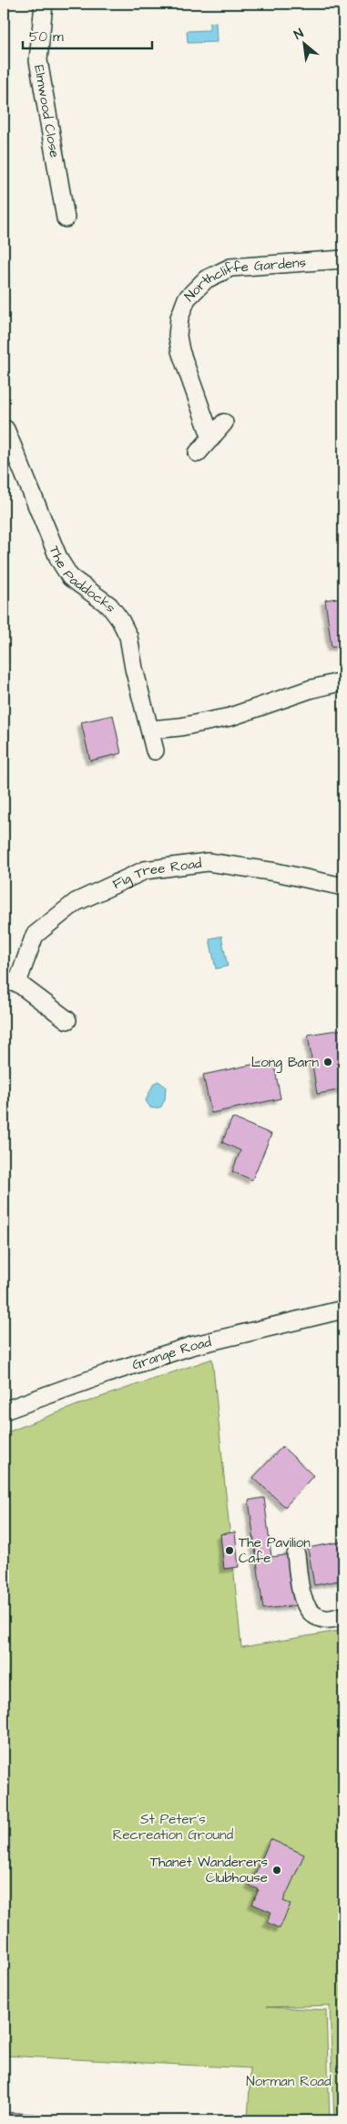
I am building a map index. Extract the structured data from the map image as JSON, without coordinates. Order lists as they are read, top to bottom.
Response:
{
  "streets": {
    "street": [
      "Elmwood Close",
      "Northcliffe Gardens",
      "The Paddocks",
      "Fig Tree Road",
      "Grange Road"
    ]
  },
  "parks": ["St Peter's Recreation Ground", "Norman Road"],
  "places": ["Long Barn", "The Pavilion Cafe", "Thanet Wanderers Clubhouse"],
  "scale_bar": "50 m",
  "north": "top left"
}
